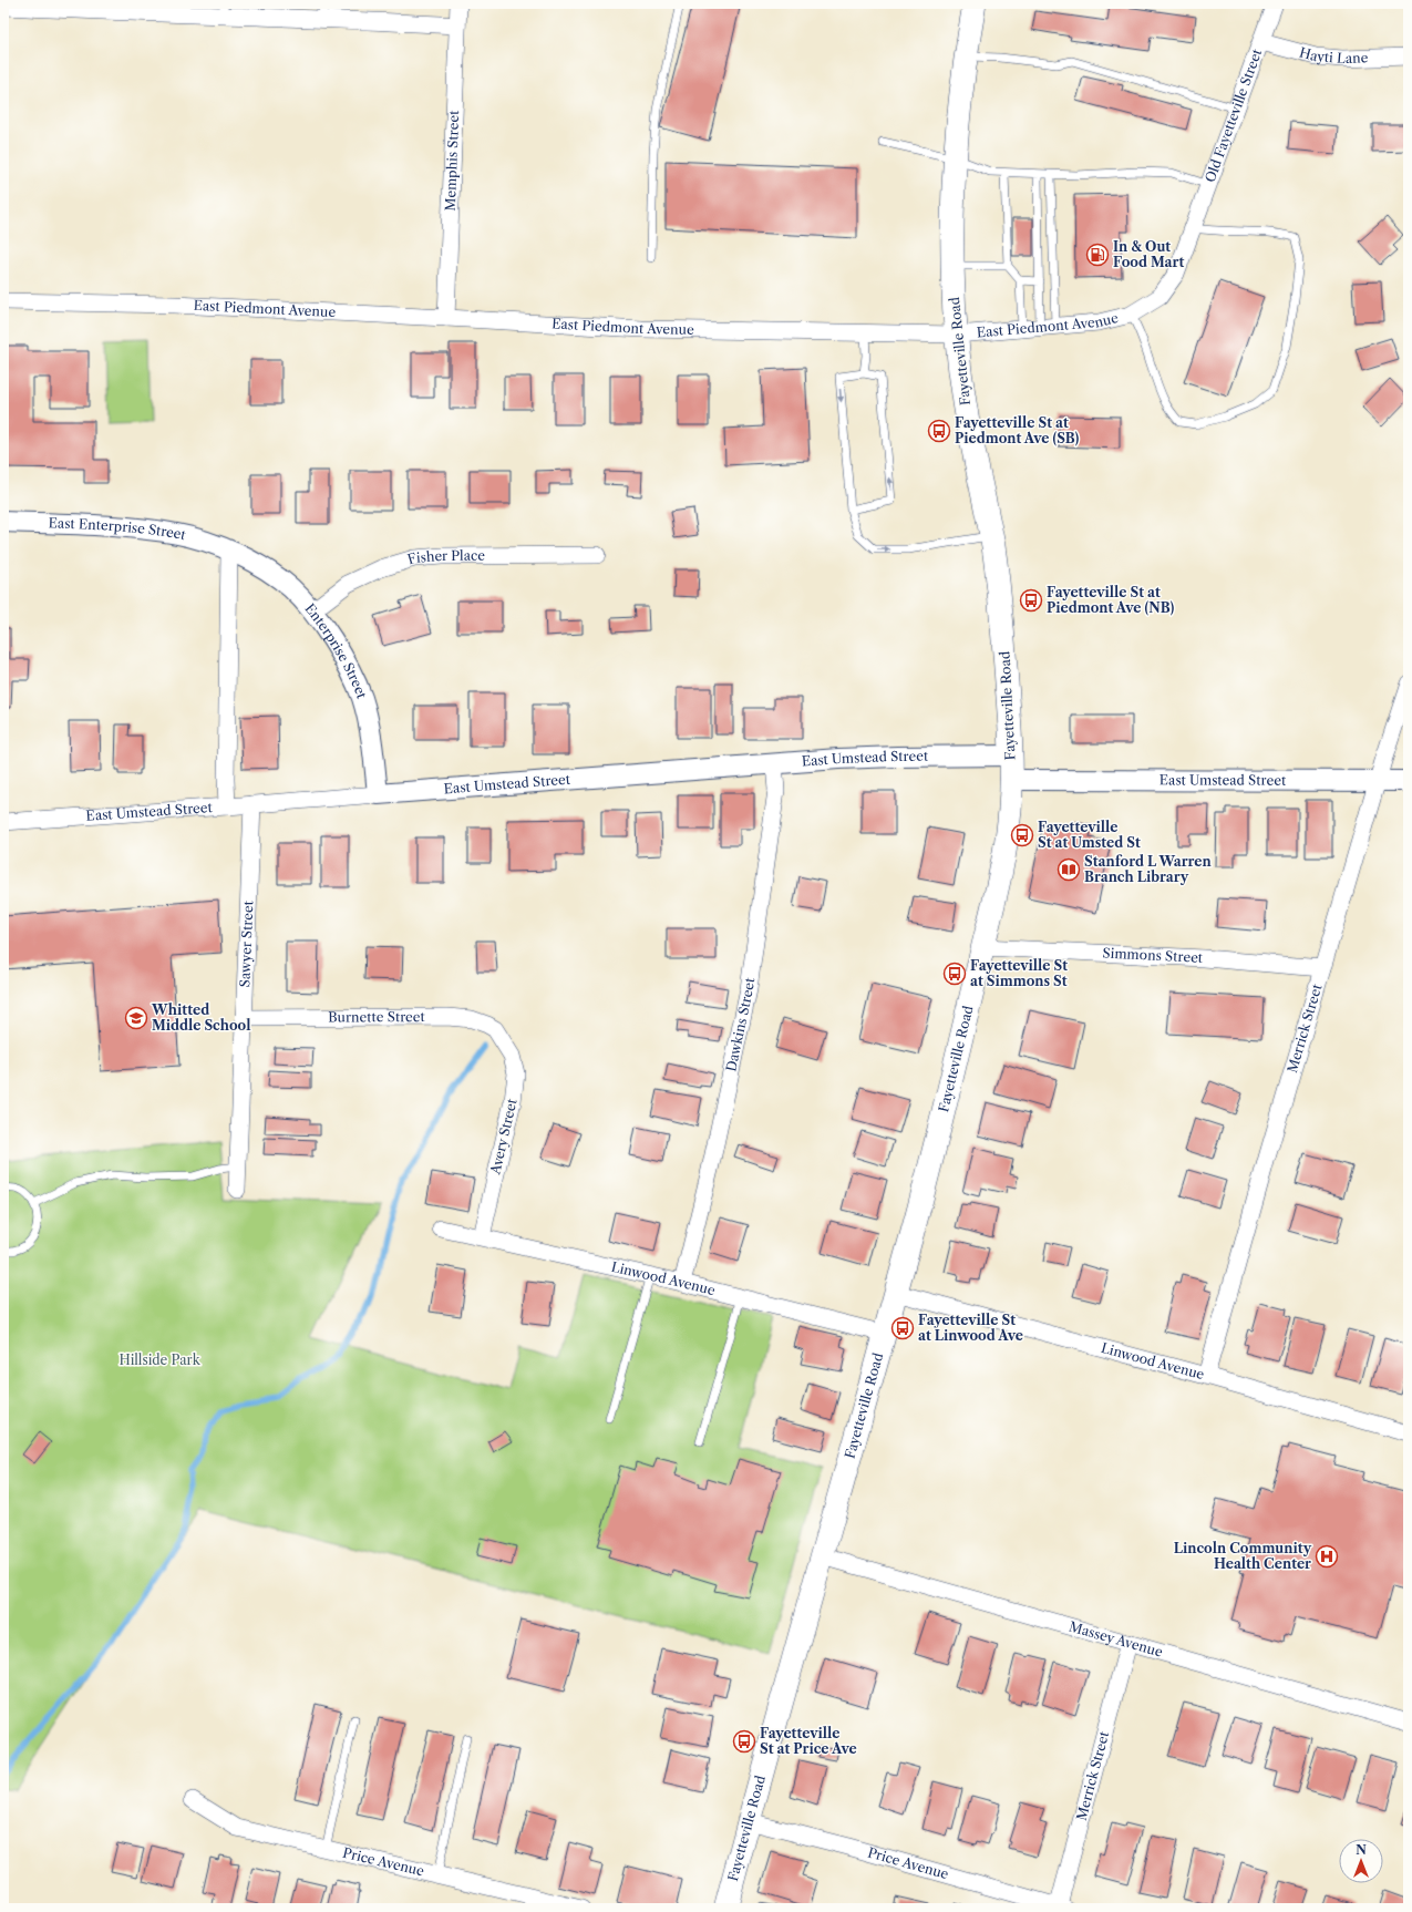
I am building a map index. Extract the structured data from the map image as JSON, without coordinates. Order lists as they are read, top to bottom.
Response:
{
  "streets": {
    "main road": ["Fayetteville Road"],
    "street": [
      "Hayti Lane",
      "Old Fayetteville Street",
      "Memphis Street",
      "East Piedmont Avenue",
      "East Enterprise Street",
      "Fisher Place",
      "Enterprise Street",
      "East Umstead Street",
      "Sawyer Street",
      "Simmons Street",
      "Burnette Street",
      "Dawkins Street",
      "Merrick Street",
      "Avery Street",
      "Linwood Avenue",
      "Massey Avenue",
      "Price Avenue"
    ]
  },
  "crossings": [
    ["Hayti Lane", "Old Fayetteville Street"],
    ["Old Fayetteville Street", "East Piedmont Avenue"],
    ["Memphis Street", "East Piedmont Avenue"],
    ["East Piedmont Avenue", "Fayetteville Road"],
    ["Fayetteville Road", "East Umstead Street"],
    ["Fayetteville Road", "Simmons Street"],
    ["Fayetteville Road", "Linwood Avenue"],
    ["Fayetteville Road", "Massey Avenue"],
    ["Fayetteville Road", "Price Avenue"],
    ["East Enterprise Street", "Enterprise Street"],
    ["Fisher Place", "Enterprise Street"],
    ["Enterprise Street", "East Umstead Street"],
    ["East Umstead Street", "Sawyer Street"],
    ["East Umstead Street", "Dawkins Street"],
    ["East Umstead Street", "Merrick Street"],
    ["Sawyer Street", "Burnette Street"],
    ["Simmons Street", "Merrick Street"],
    ["Burnette Street", "Avery Street"],
    ["Dawkins Street", "Linwood Avenue"],
    ["Merrick Street", "Linwood Avenue"],
    ["Merrick Street", "Massey Avenue"],
    ["Merrick Street", "Price Avenue"],
    ["Avery Street", "Linwood Avenue"]
  ],
  "parks": ["Hillside Park"],
  "places": {
    "fuel station": ["In & Out Food Mart"],
    "bus stop": [
      "Fayetteville St at Piedmont Ave (SB)",
      "Fayetteville St at Piedmont Ave (NB)",
      "Fayetteville St at Umsted St",
      "Fayetteville St at Simmons St",
      "Fayetteville St at Linwood Ave",
      "Fayetteville St at Price Ave"
    ],
    "library": ["Stanford L Warren Branch Library"],
    "school or university": ["Whitted Middle School"],
    "hospital": ["Lincoln Community Health Center"]
  },
  "north": "top"
}
